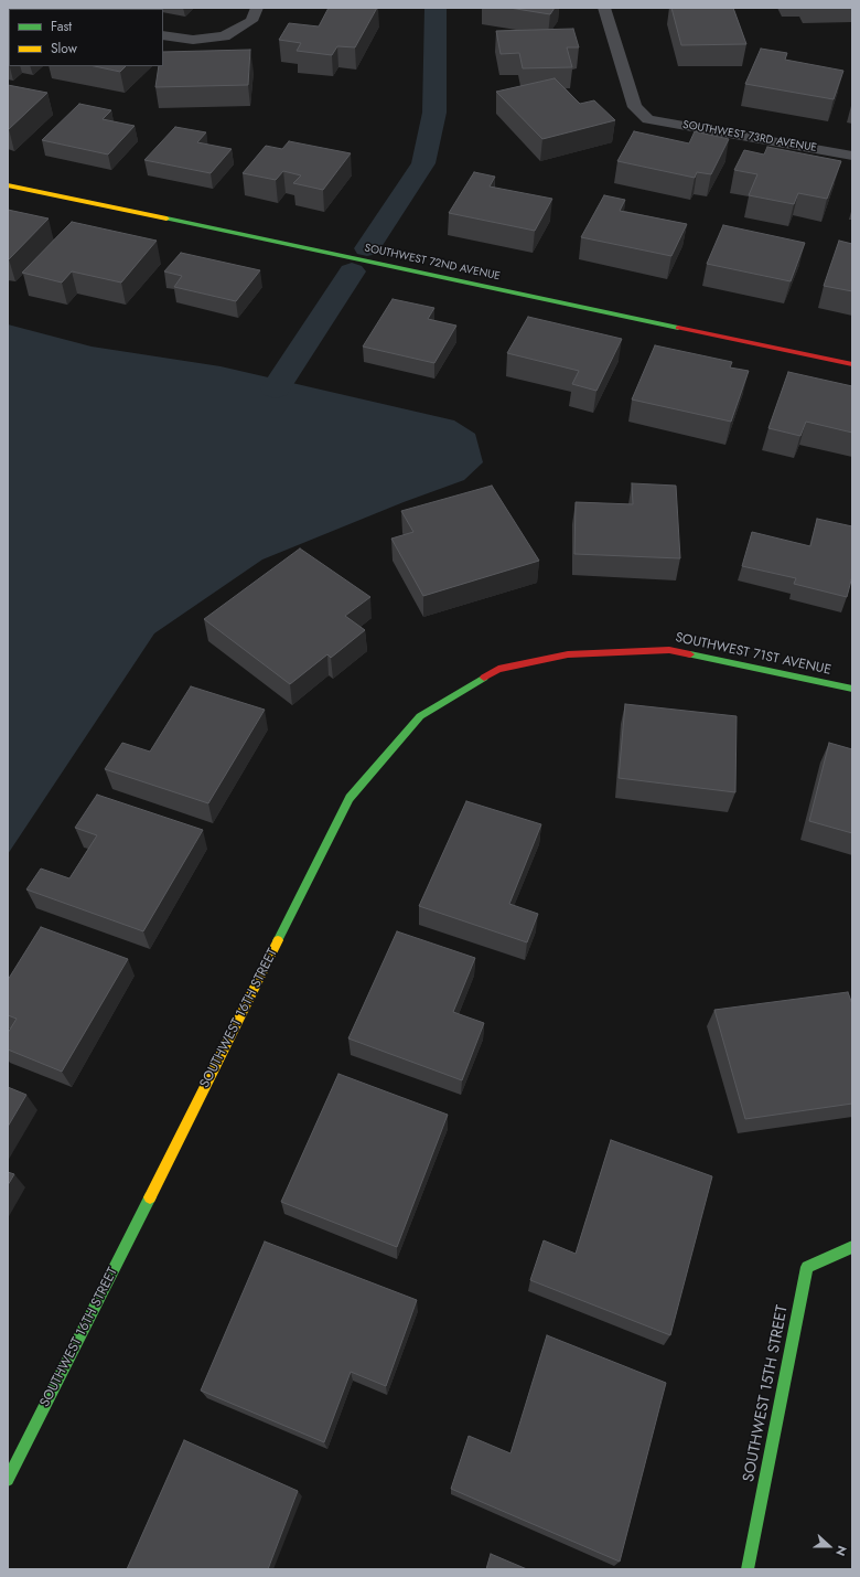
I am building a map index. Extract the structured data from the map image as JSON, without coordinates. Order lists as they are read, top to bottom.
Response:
{
  "streets": {
    "street": [
      "SOUTHWEST 73RD AVENUE",
      "SOUTHWEST 72ND AVENUE",
      "SOUTHWEST 71ST AVENUE",
      "SOUTHWEST 16TH STREET",
      "SOUTHWEST 15TH STREET"
    ]
  },
  "crossings": [
    ["SOUTHWEST 71ST AVENUE", "SOUTHWEST 16TH STREET"]
  ],
  "legend": ["Fast", "Slow"],
  "north": "right"
}
